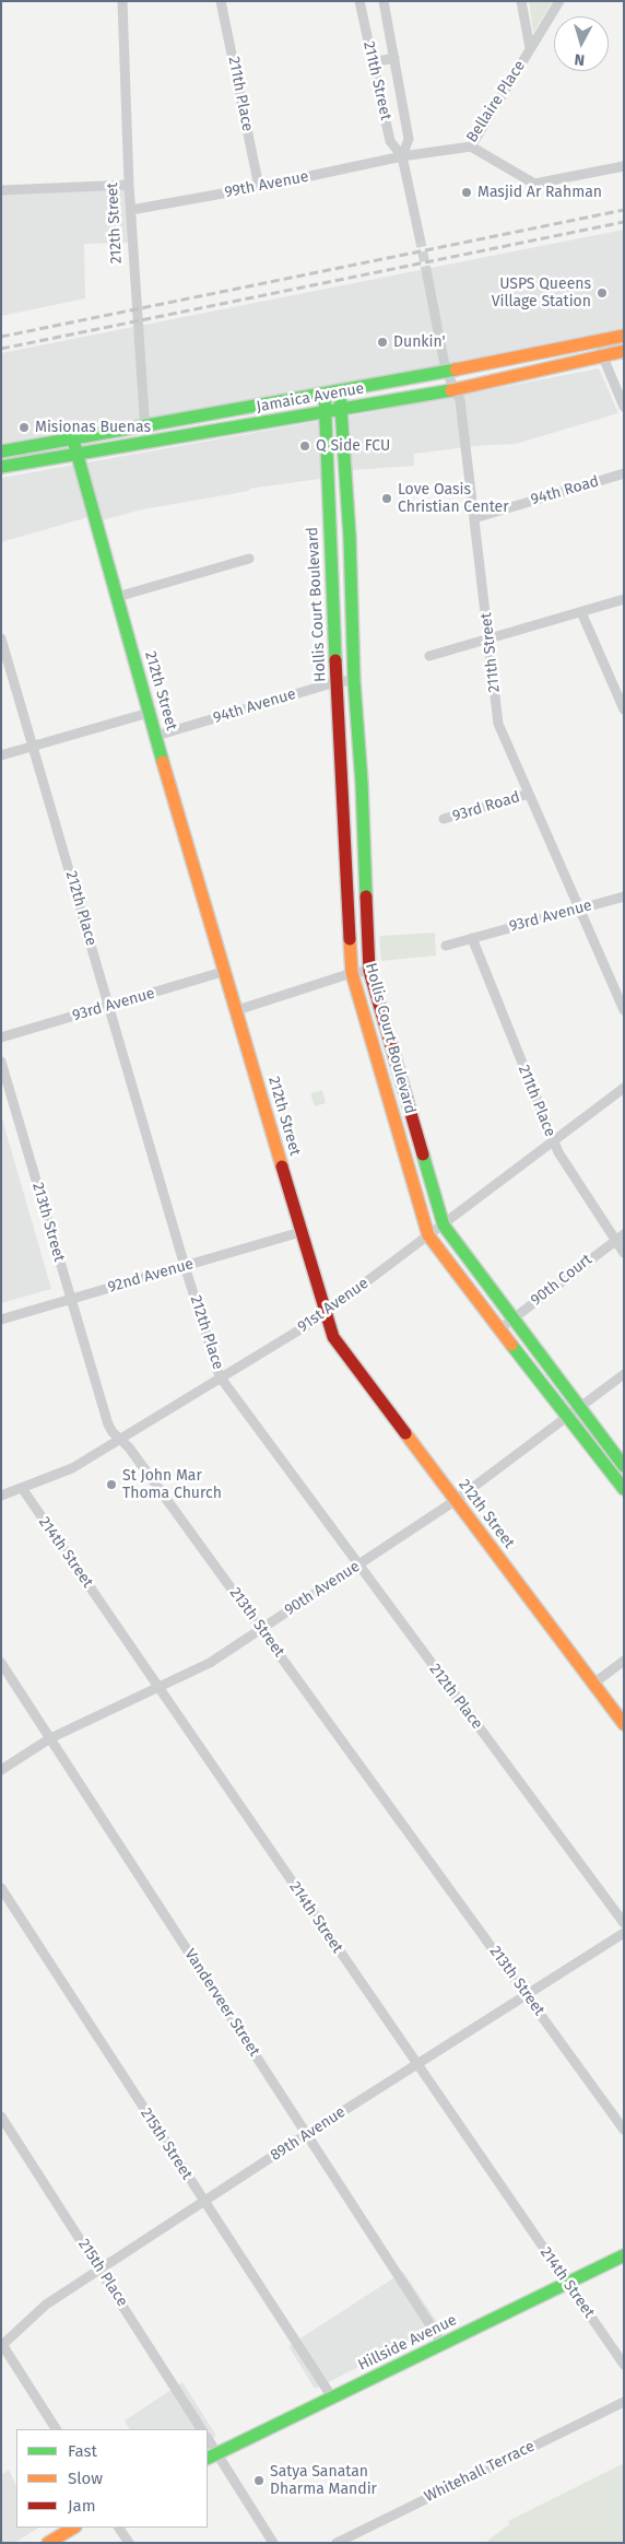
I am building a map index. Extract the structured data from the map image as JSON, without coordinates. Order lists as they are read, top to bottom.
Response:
{
  "streets": {
    "main road": [
      "212th Street",
      "Jamaica Avenue",
      "Hollis Court Boulevard",
      "Hillside Avenue"
    ],
    "street": [
      "211th Street",
      "211th Place",
      "Bellaire Place",
      "99th Avenue",
      "94th Road",
      "94th Avenue",
      "93rd Road",
      "212th Place",
      "93rd Avenue",
      "213th Street",
      "92nd Avenue",
      "90th Court",
      "91st Avenue",
      "214th Street",
      "90th Avenue",
      "Vanderveer Street",
      "89th Avenue",
      "215th Street",
      "215th Place",
      "Whitehall Terrace"
    ]
  },
  "crossings": [
    ["211th Street", "Bellaire Place"],
    ["211th Street", "99th Avenue"],
    ["211th Street", "Jamaica Avenue"],
    ["211th Street", "94th Road"],
    ["211th Street", "93rd Road"],
    ["211th Street", "93rd Avenue"],
    ["211th Place", "99th Avenue"],
    ["211th Place", "93rd Avenue"],
    ["211th Place", "90th Court"],
    ["211th Place", "91st Avenue"],
    ["Bellaire Place", "99th Avenue"],
    ["99th Avenue", "212th Street"],
    ["212th Street", "Jamaica Avenue"],
    ["212th Street", "94th Avenue"],
    ["212th Street", "93rd Avenue"],
    ["212th Street", "92nd Avenue"],
    ["212th Street", "91st Avenue"],
    ["212th Street", "90th Avenue"],
    ["Jamaica Avenue", "Hollis Court Boulevard"],
    ["Hollis Court Boulevard", "94th Avenue"],
    ["Hollis Court Boulevard", "90th Court"],
    ["Hollis Court Boulevard", "91st Avenue"],
    ["Hollis Court Boulevard", "90th Avenue"],
    ["212th Place", "93rd Avenue"],
    ["212th Place", "92nd Avenue"],
    ["212th Place", "91st Avenue"],
    ["212th Place", "90th Avenue"],
    ["213th Street", "92nd Avenue"],
    ["213th Street", "91st Avenue"],
    ["213th Street", "90th Avenue"],
    ["213th Street", "89th Avenue"],
    ["91st Avenue", "214th Street"],
    ["214th Street", "90th Avenue"],
    ["214th Street", "89th Avenue"],
    ["214th Street", "Hillside Avenue"],
    ["90th Avenue", "Vanderveer Street"],
    ["Vanderveer Street", "89th Avenue"],
    ["Vanderveer Street", "Hillside Avenue"],
    ["89th Avenue", "215th Street"],
    ["89th Avenue", "215th Place"],
    ["215th Street", "Hillside Avenue"]
  ],
  "places": [
    "Masjid Ar Rahman",
    "USPS Queens Village Station",
    "Dunkin'",
    "Misionas Buenas",
    "Q Side FCU",
    "Love Oasis Christian Center",
    "St John Mar Thoma Church",
    "Satya Sanatan Dharma Mandir"
  ],
  "legend": ["Fast", "Slow", "Jam"],
  "north": "bottom"
}
